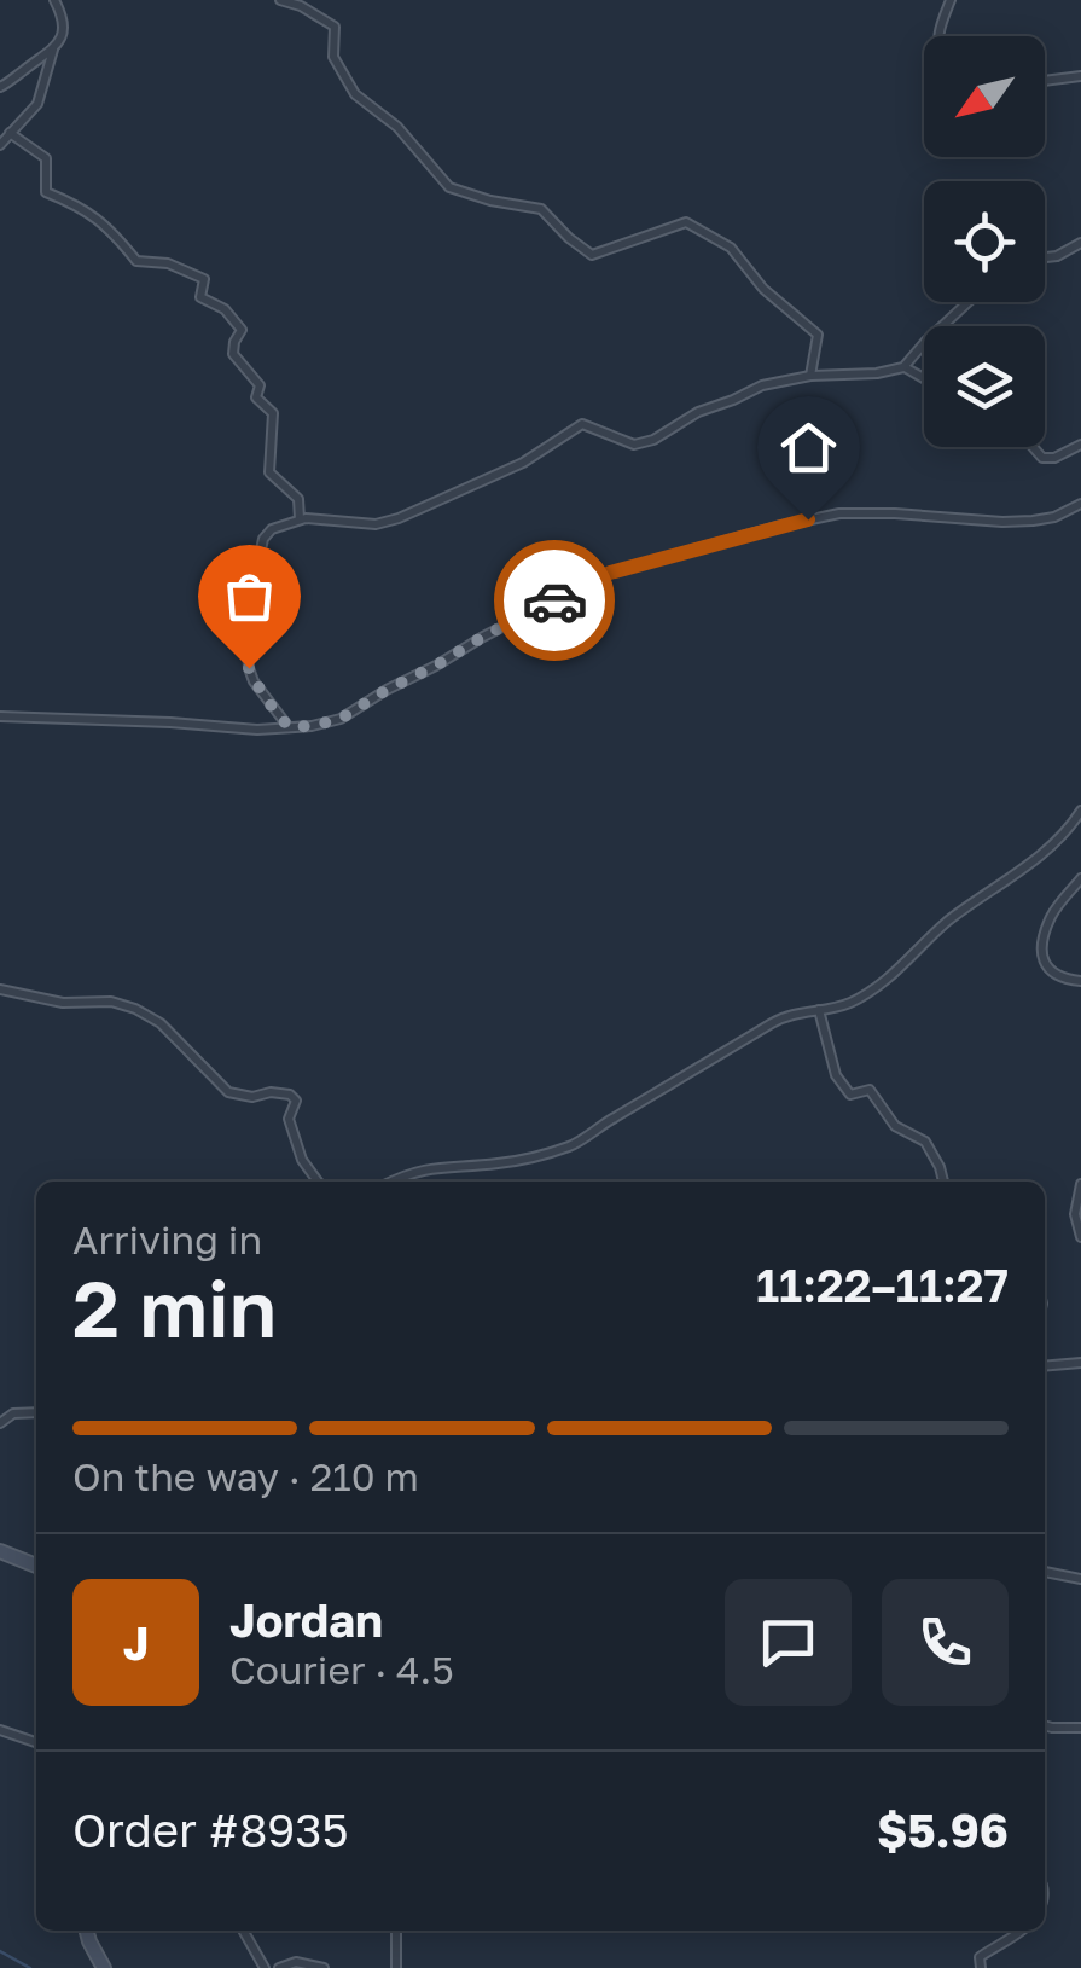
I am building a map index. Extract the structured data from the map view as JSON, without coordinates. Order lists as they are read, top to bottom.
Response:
{
  "north": "bottom left",
  "page": {
    "heading": ["2 min", "Arriving in", "11:22–11:27"],
    "panel": [
      "Jordan",
      "Courier · 4.5",
      "Order #8935",
      "$5.96"
    ],
    "bar": "On the way · 210 m",
    "round": "J"
  }
}
